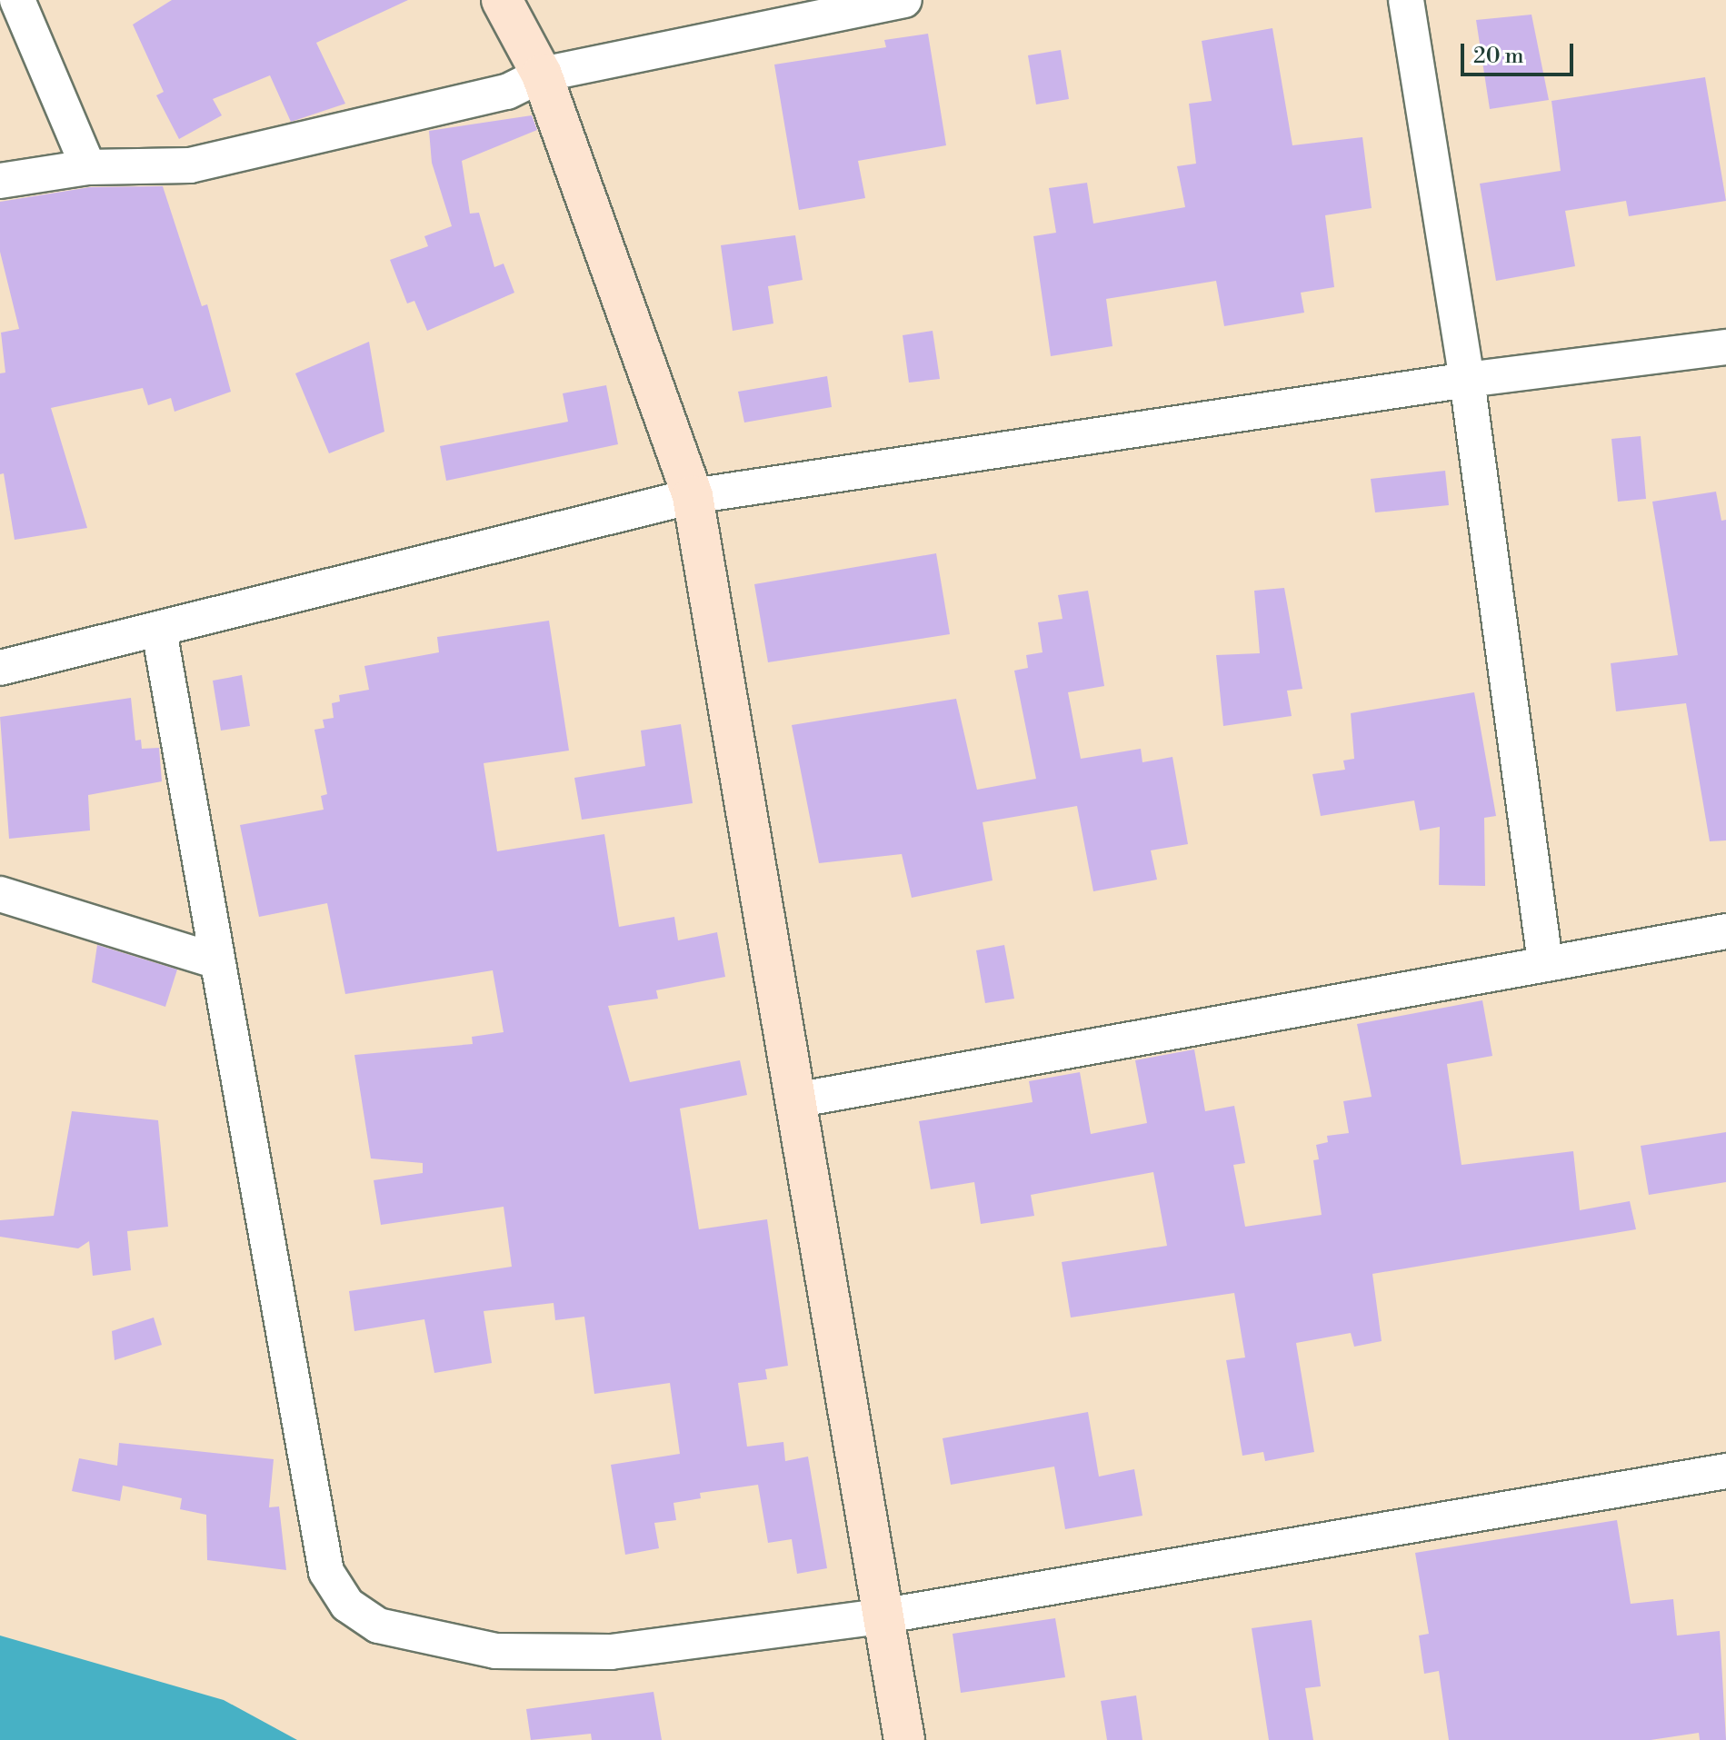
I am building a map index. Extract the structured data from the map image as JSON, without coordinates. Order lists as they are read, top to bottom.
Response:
{
  "scale_bar": "20 m"
}
